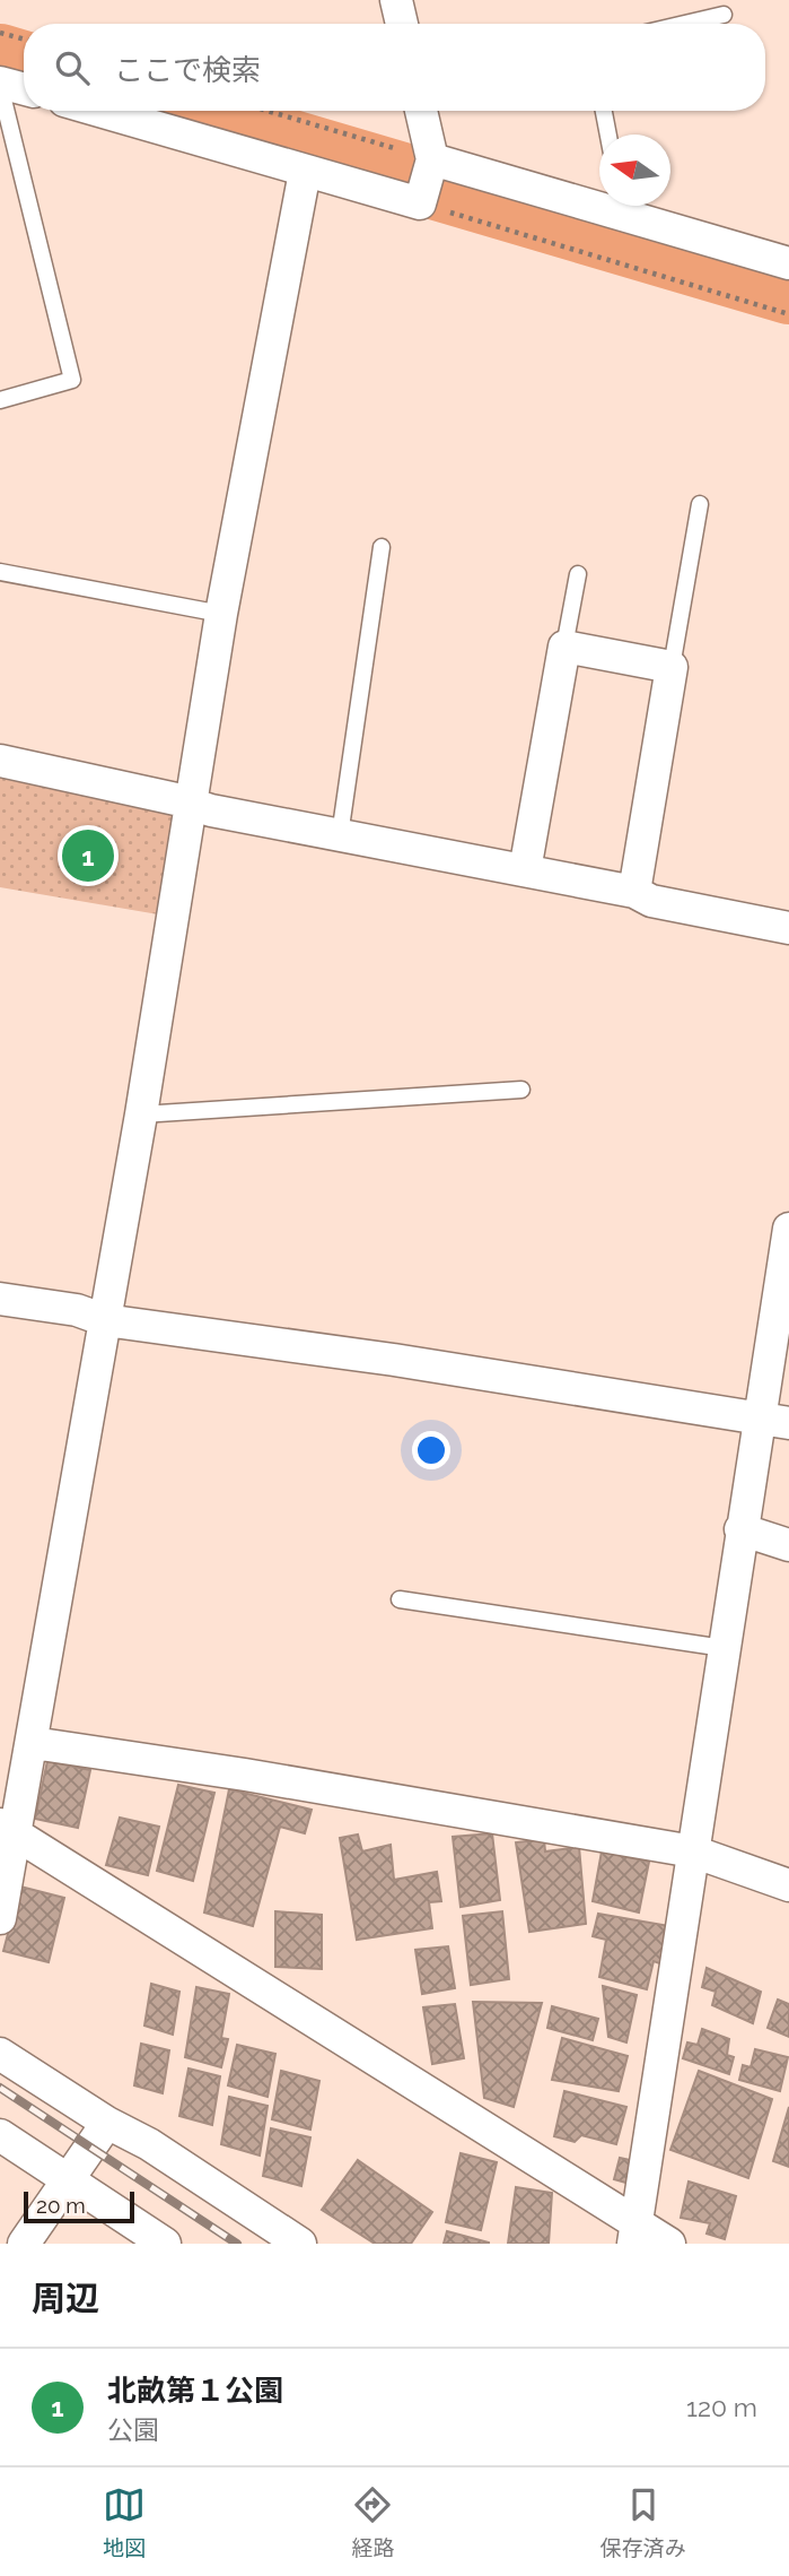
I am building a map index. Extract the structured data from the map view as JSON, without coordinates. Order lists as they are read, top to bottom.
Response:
{
  "scale_bar": "20 m",
  "north": "left",
  "page": {
    "search": "ここで検索",
    "pins": "1",
    "scale": "20 m",
    "heading": "周辺",
    "list": [
      {
        "mark": "1",
        "name": "北畝第１公園",
        "note": "公園",
        "value": "120 m"
      }
    ],
    "nav": ["地図", "経路", "保存済み"]
  }
}
